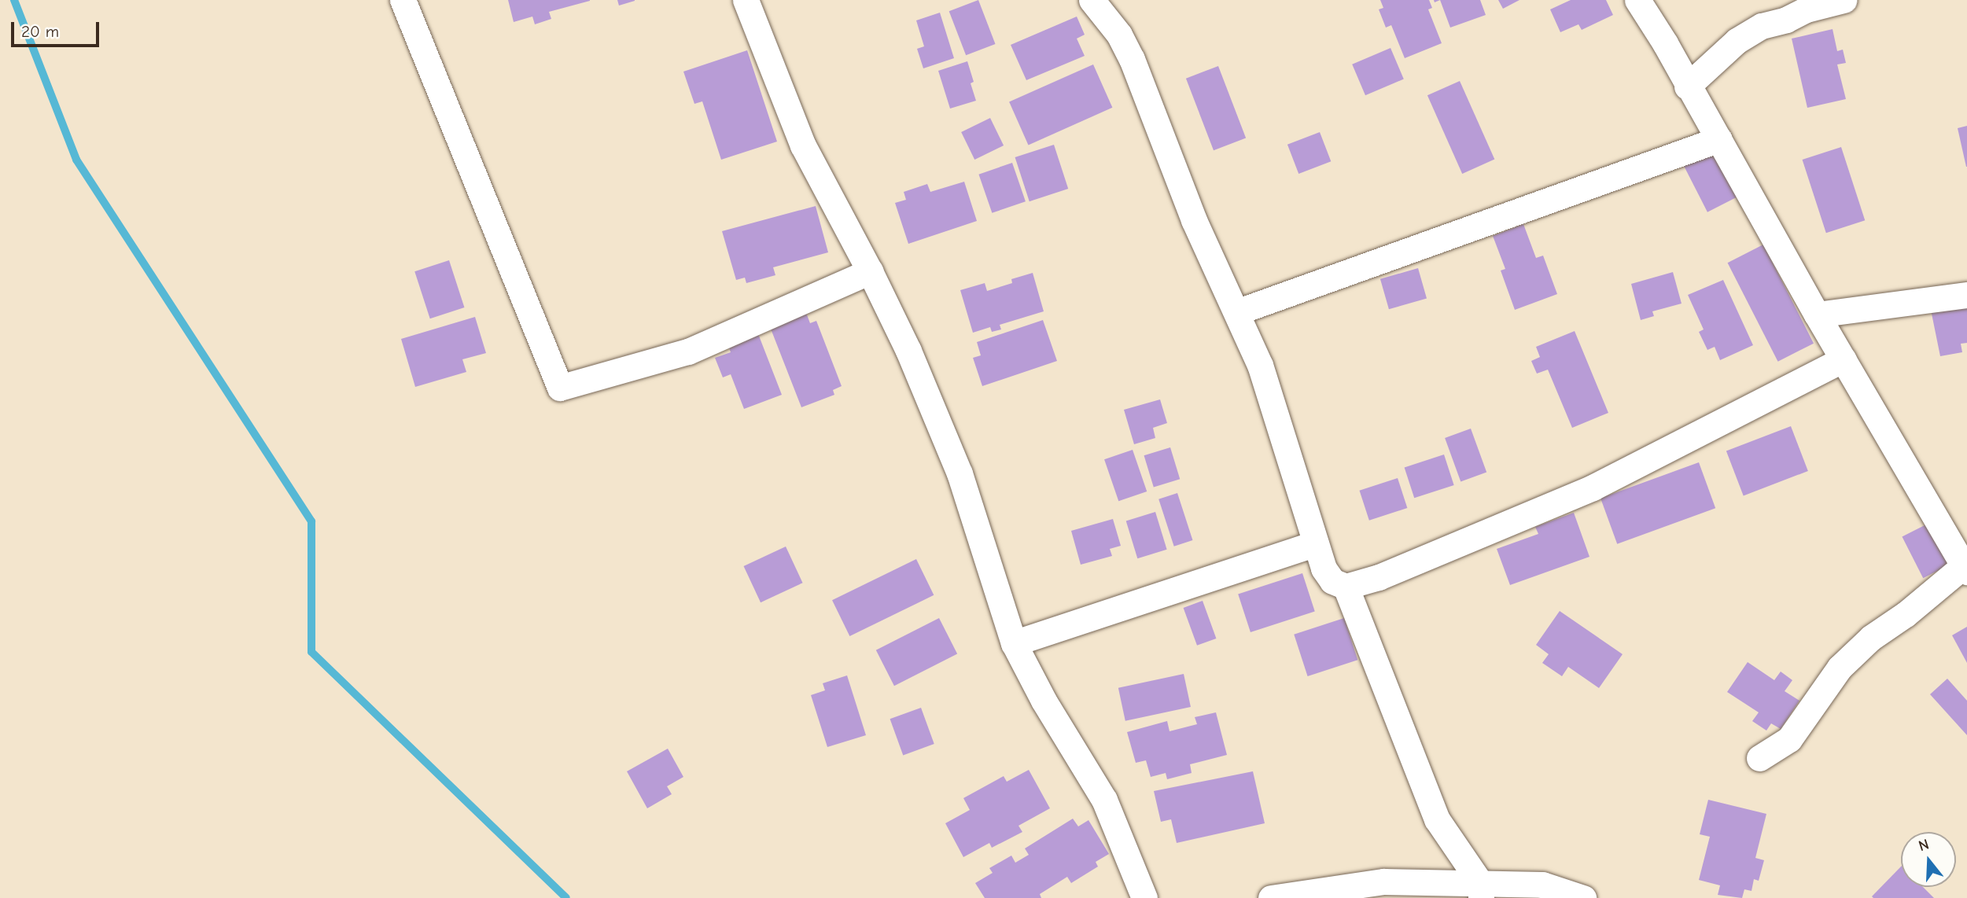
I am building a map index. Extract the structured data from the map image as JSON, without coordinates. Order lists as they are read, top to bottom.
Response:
{
  "scale_bar": "20 m",
  "north": "top"
}
